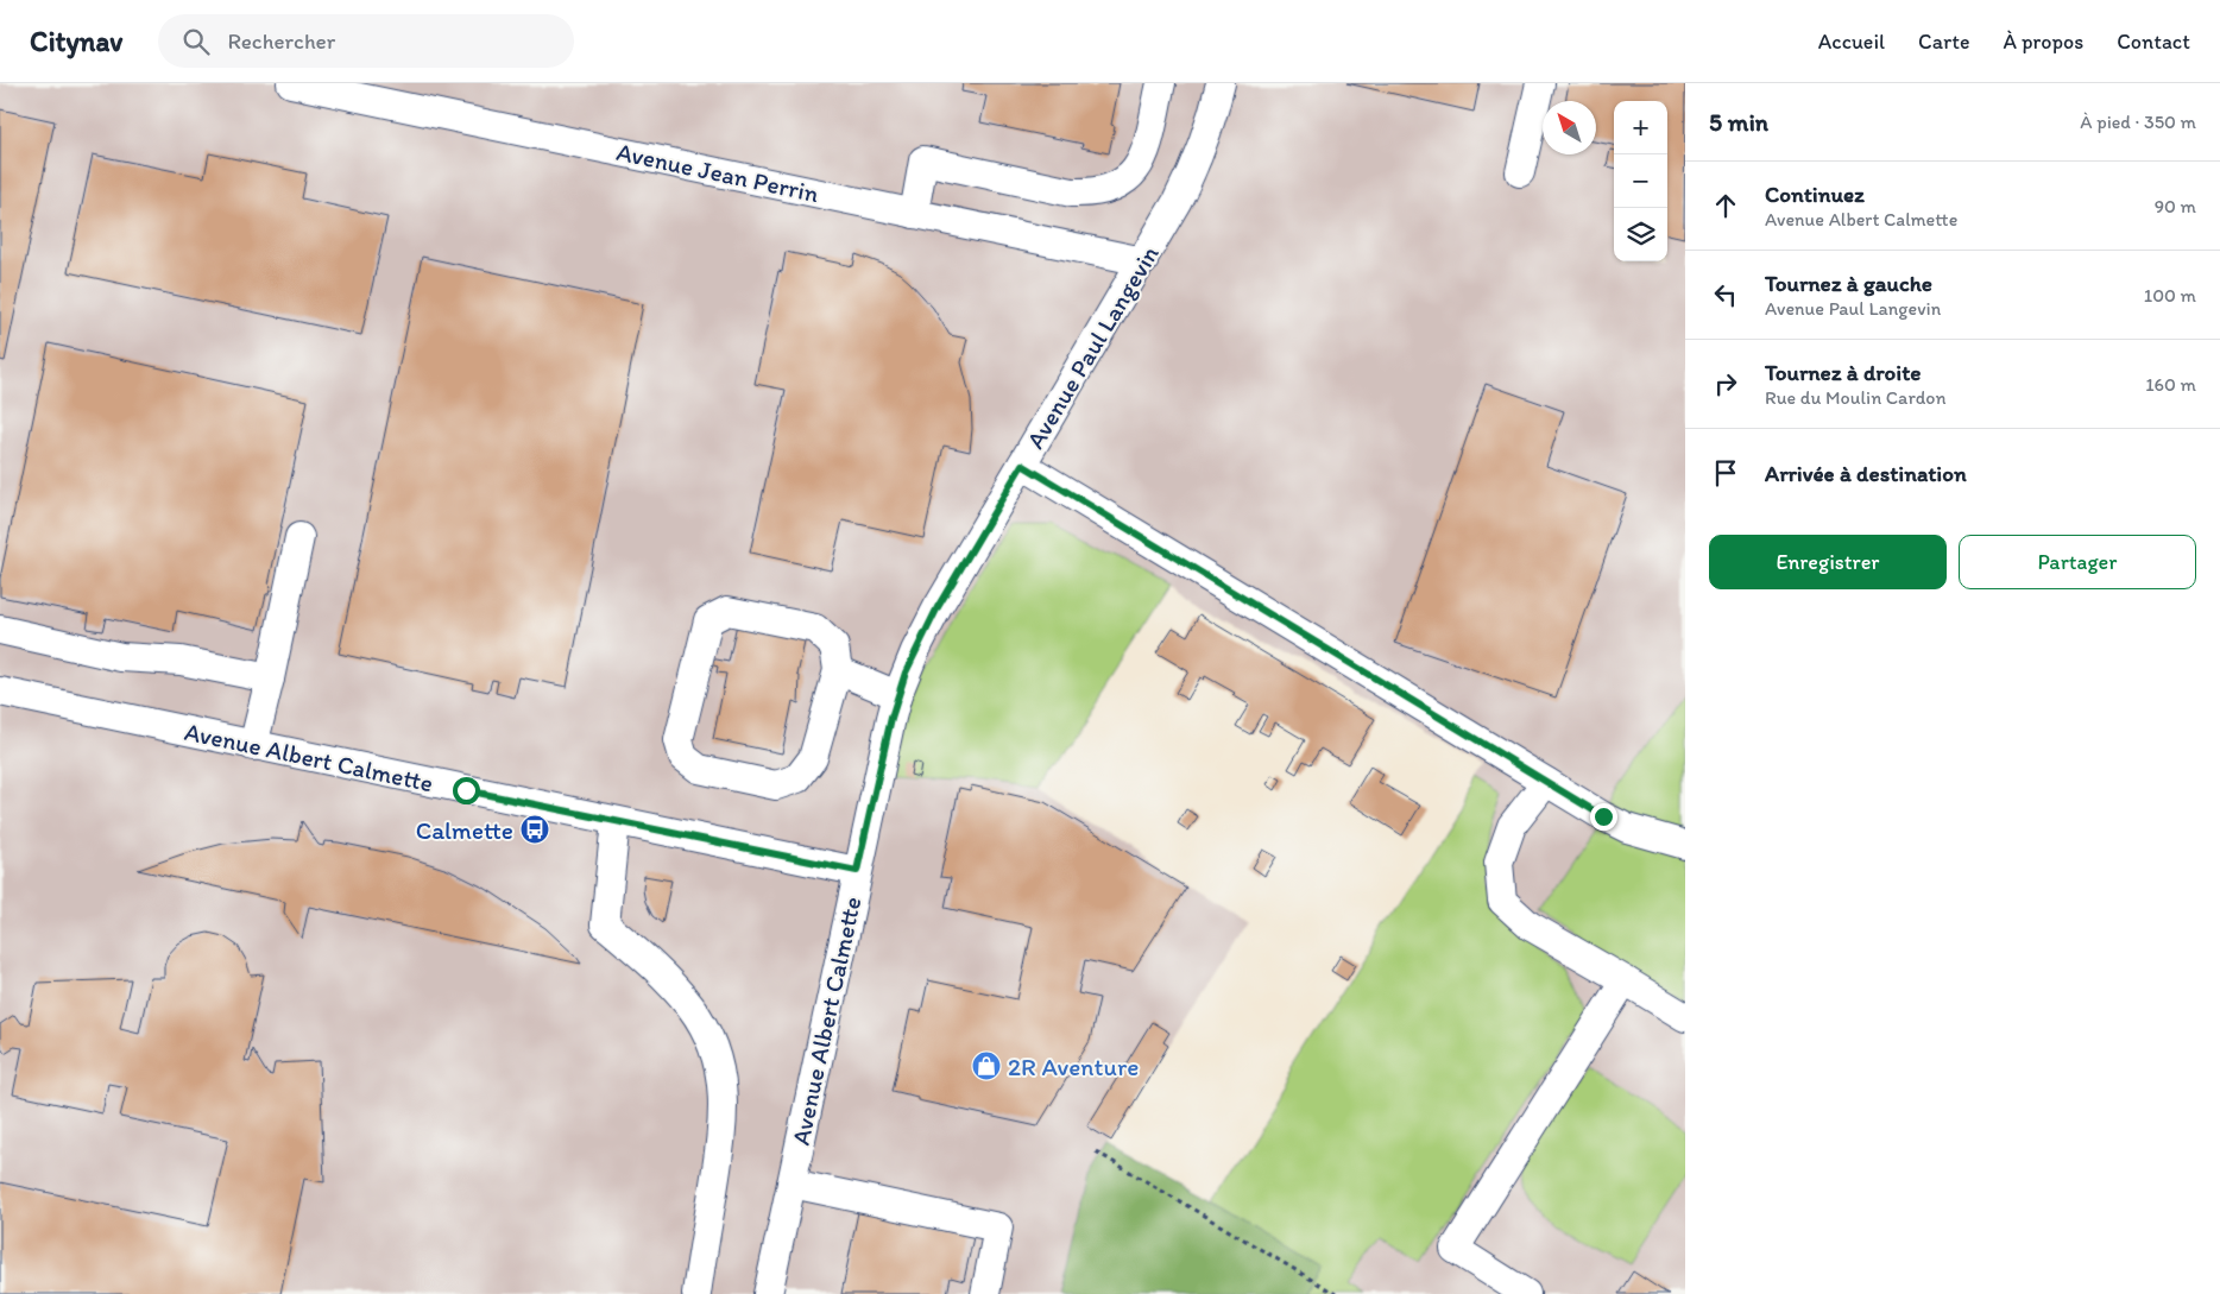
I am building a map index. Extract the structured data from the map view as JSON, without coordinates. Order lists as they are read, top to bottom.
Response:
{
  "streets": {
    "street": ["Avenue Jean Perrin", "Avenue Paul Langevin", "Avenue Albert Calmette"]
  },
  "crossings": [
    ["Avenue Jean Perrin", "Avenue Paul Langevin"],
    ["Avenue Paul Langevin", "Avenue Albert Calmette"]
  ],
  "places": {
    "bus stop": ["Calmette"],
    "shop": ["2R Aventure"]
  },
  "north": "top left",
  "page": {
    "header": "Citynav",
    "search": "Rechercher",
    "nav": [
      "Accueil",
      "Carte",
      "À propos",
      "Contact"
    ],
    "heading": ["5 min", "À pied · 350 m"],
    "map_buttons": ["+", "−"],
    "list": [
      ["Continuez", "Avenue Albert Calmette", "90 m"],
      ["Tournez à gauche", "Avenue Paul Langevin", "100 m"],
      ["Tournez à droite", "Rue du Moulin Cardon", "160 m"],
      "Arrivée à destination"
    ],
    "buttons": ["Enregistrer", "Partager"]
  }
}
